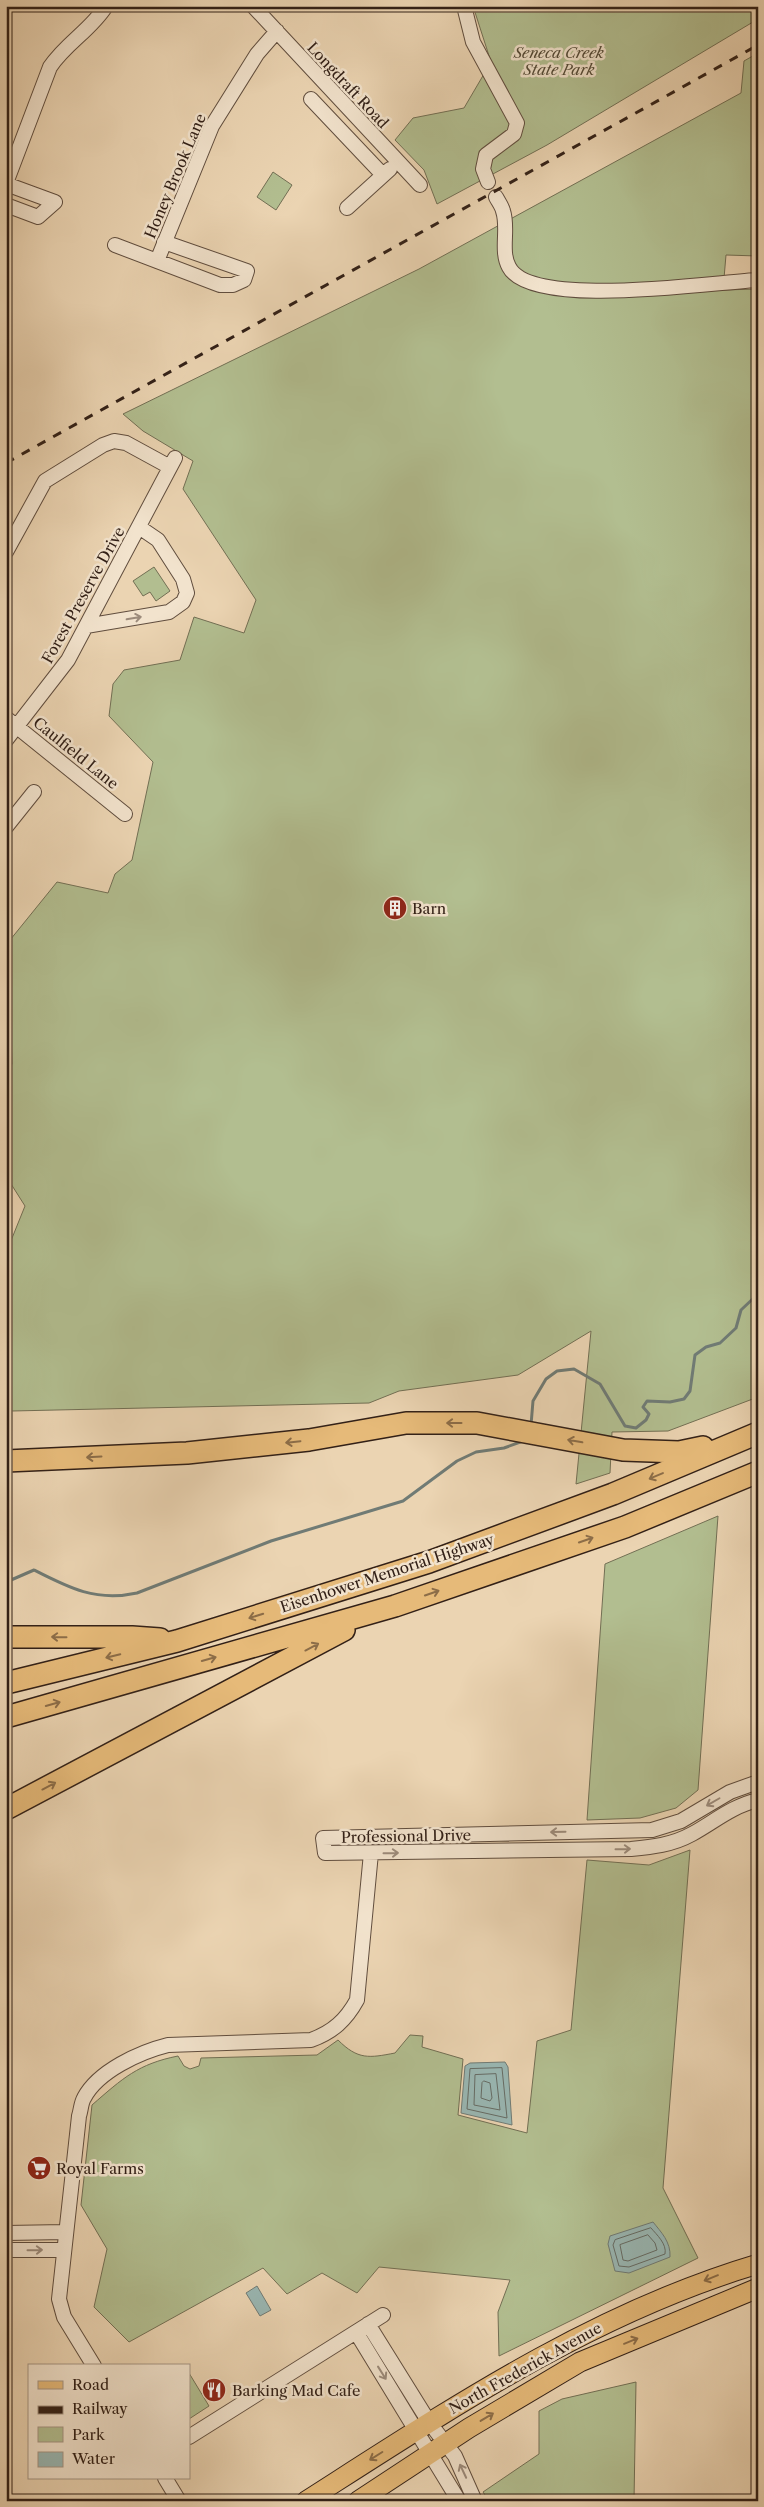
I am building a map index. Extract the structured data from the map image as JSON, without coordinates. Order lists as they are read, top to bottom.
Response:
{
  "streets": {
    "highway": ["Eisenhower Memorial Highway"],
    "main road": ["North Frederick Avenue"],
    "street": [
      "Longdraft Road",
      "Honey Brook Lane",
      "Forest Preserve Drive",
      "Caulfield Lane",
      "Professional Drive"
    ]
  },
  "crossings": [
    ["Longdraft Road", "Honey Brook Lane"],
    ["Forest Preserve Drive", "Caulfield Lane"]
  ],
  "parks": ["Seneca Creek State Park"],
  "places": {
    "building": ["Barn"],
    "supermarket": ["Royal Farms"],
    "restaurant": ["Barking Mad Cafe"]
  },
  "legend": [
    "Road",
    "Railway",
    "Park",
    "Water"
  ]
}
